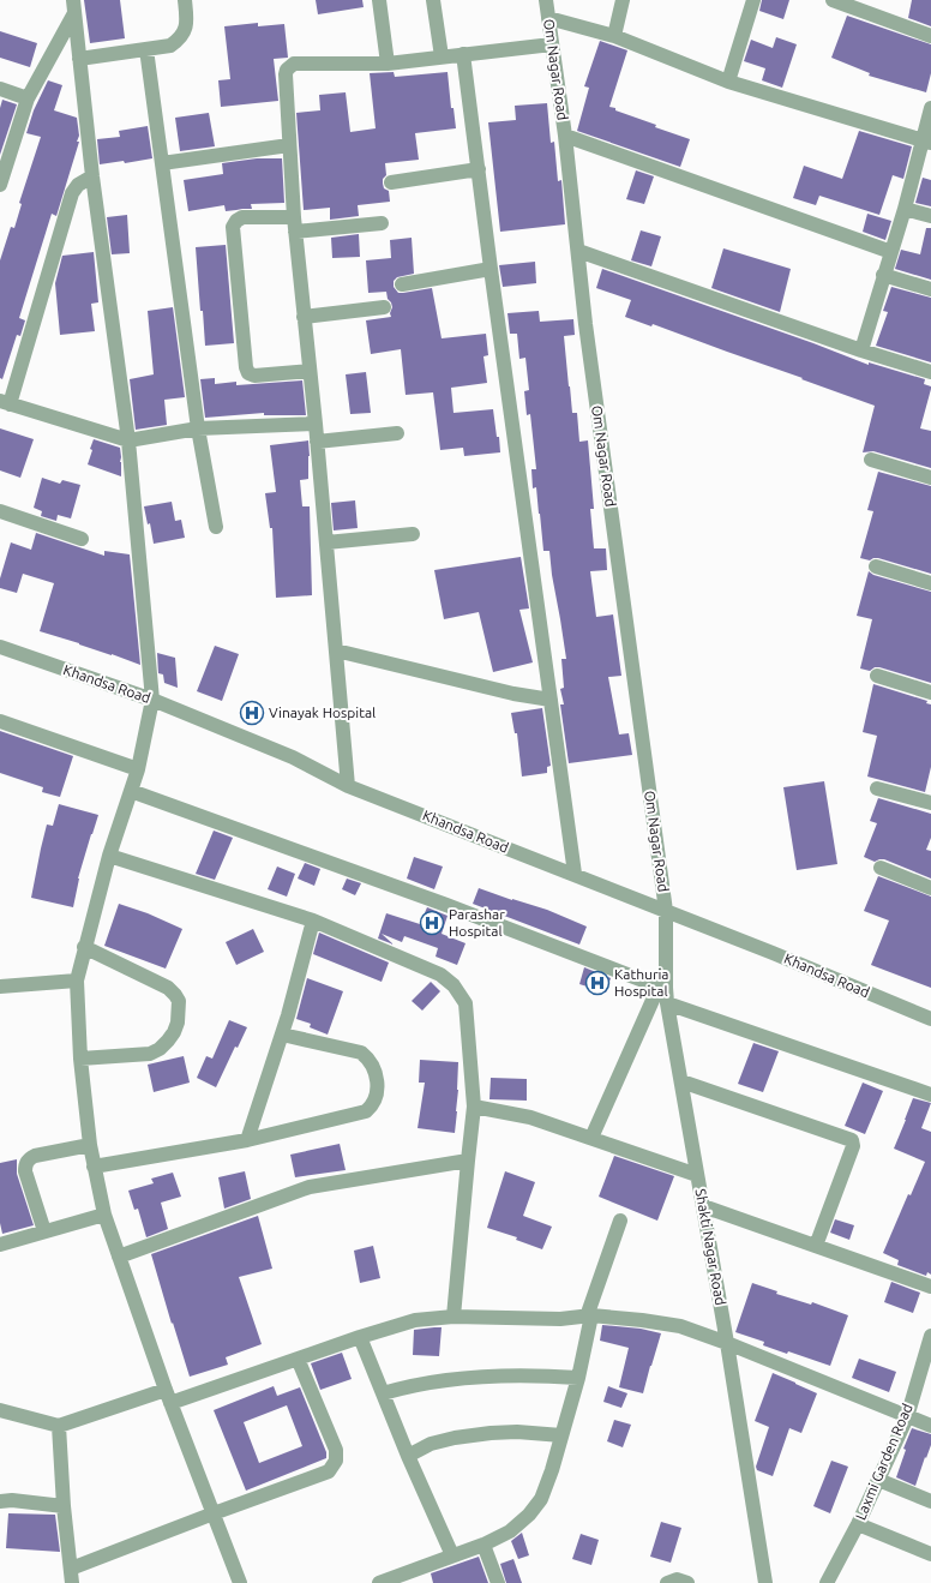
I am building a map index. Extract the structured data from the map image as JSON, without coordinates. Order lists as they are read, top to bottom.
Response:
{
  "streets": {
    "street": [
      "Om Nagar Road",
      "Khandsa Road",
      "Shakti Nagar Road",
      "Laxmi Garden Road"
    ]
  },
  "crossings": [
    ["Om Nagar Road", "Khandsa Road"],
    ["Om Nagar Road", "Shakti Nagar Road"],
    ["Khandsa Road", "Shakti Nagar Road"]
  ],
  "places": {
    "hospital": ["Vinayak Hospital", "Parashar Hospital", "Kathuria Hospital"]
  }
}
